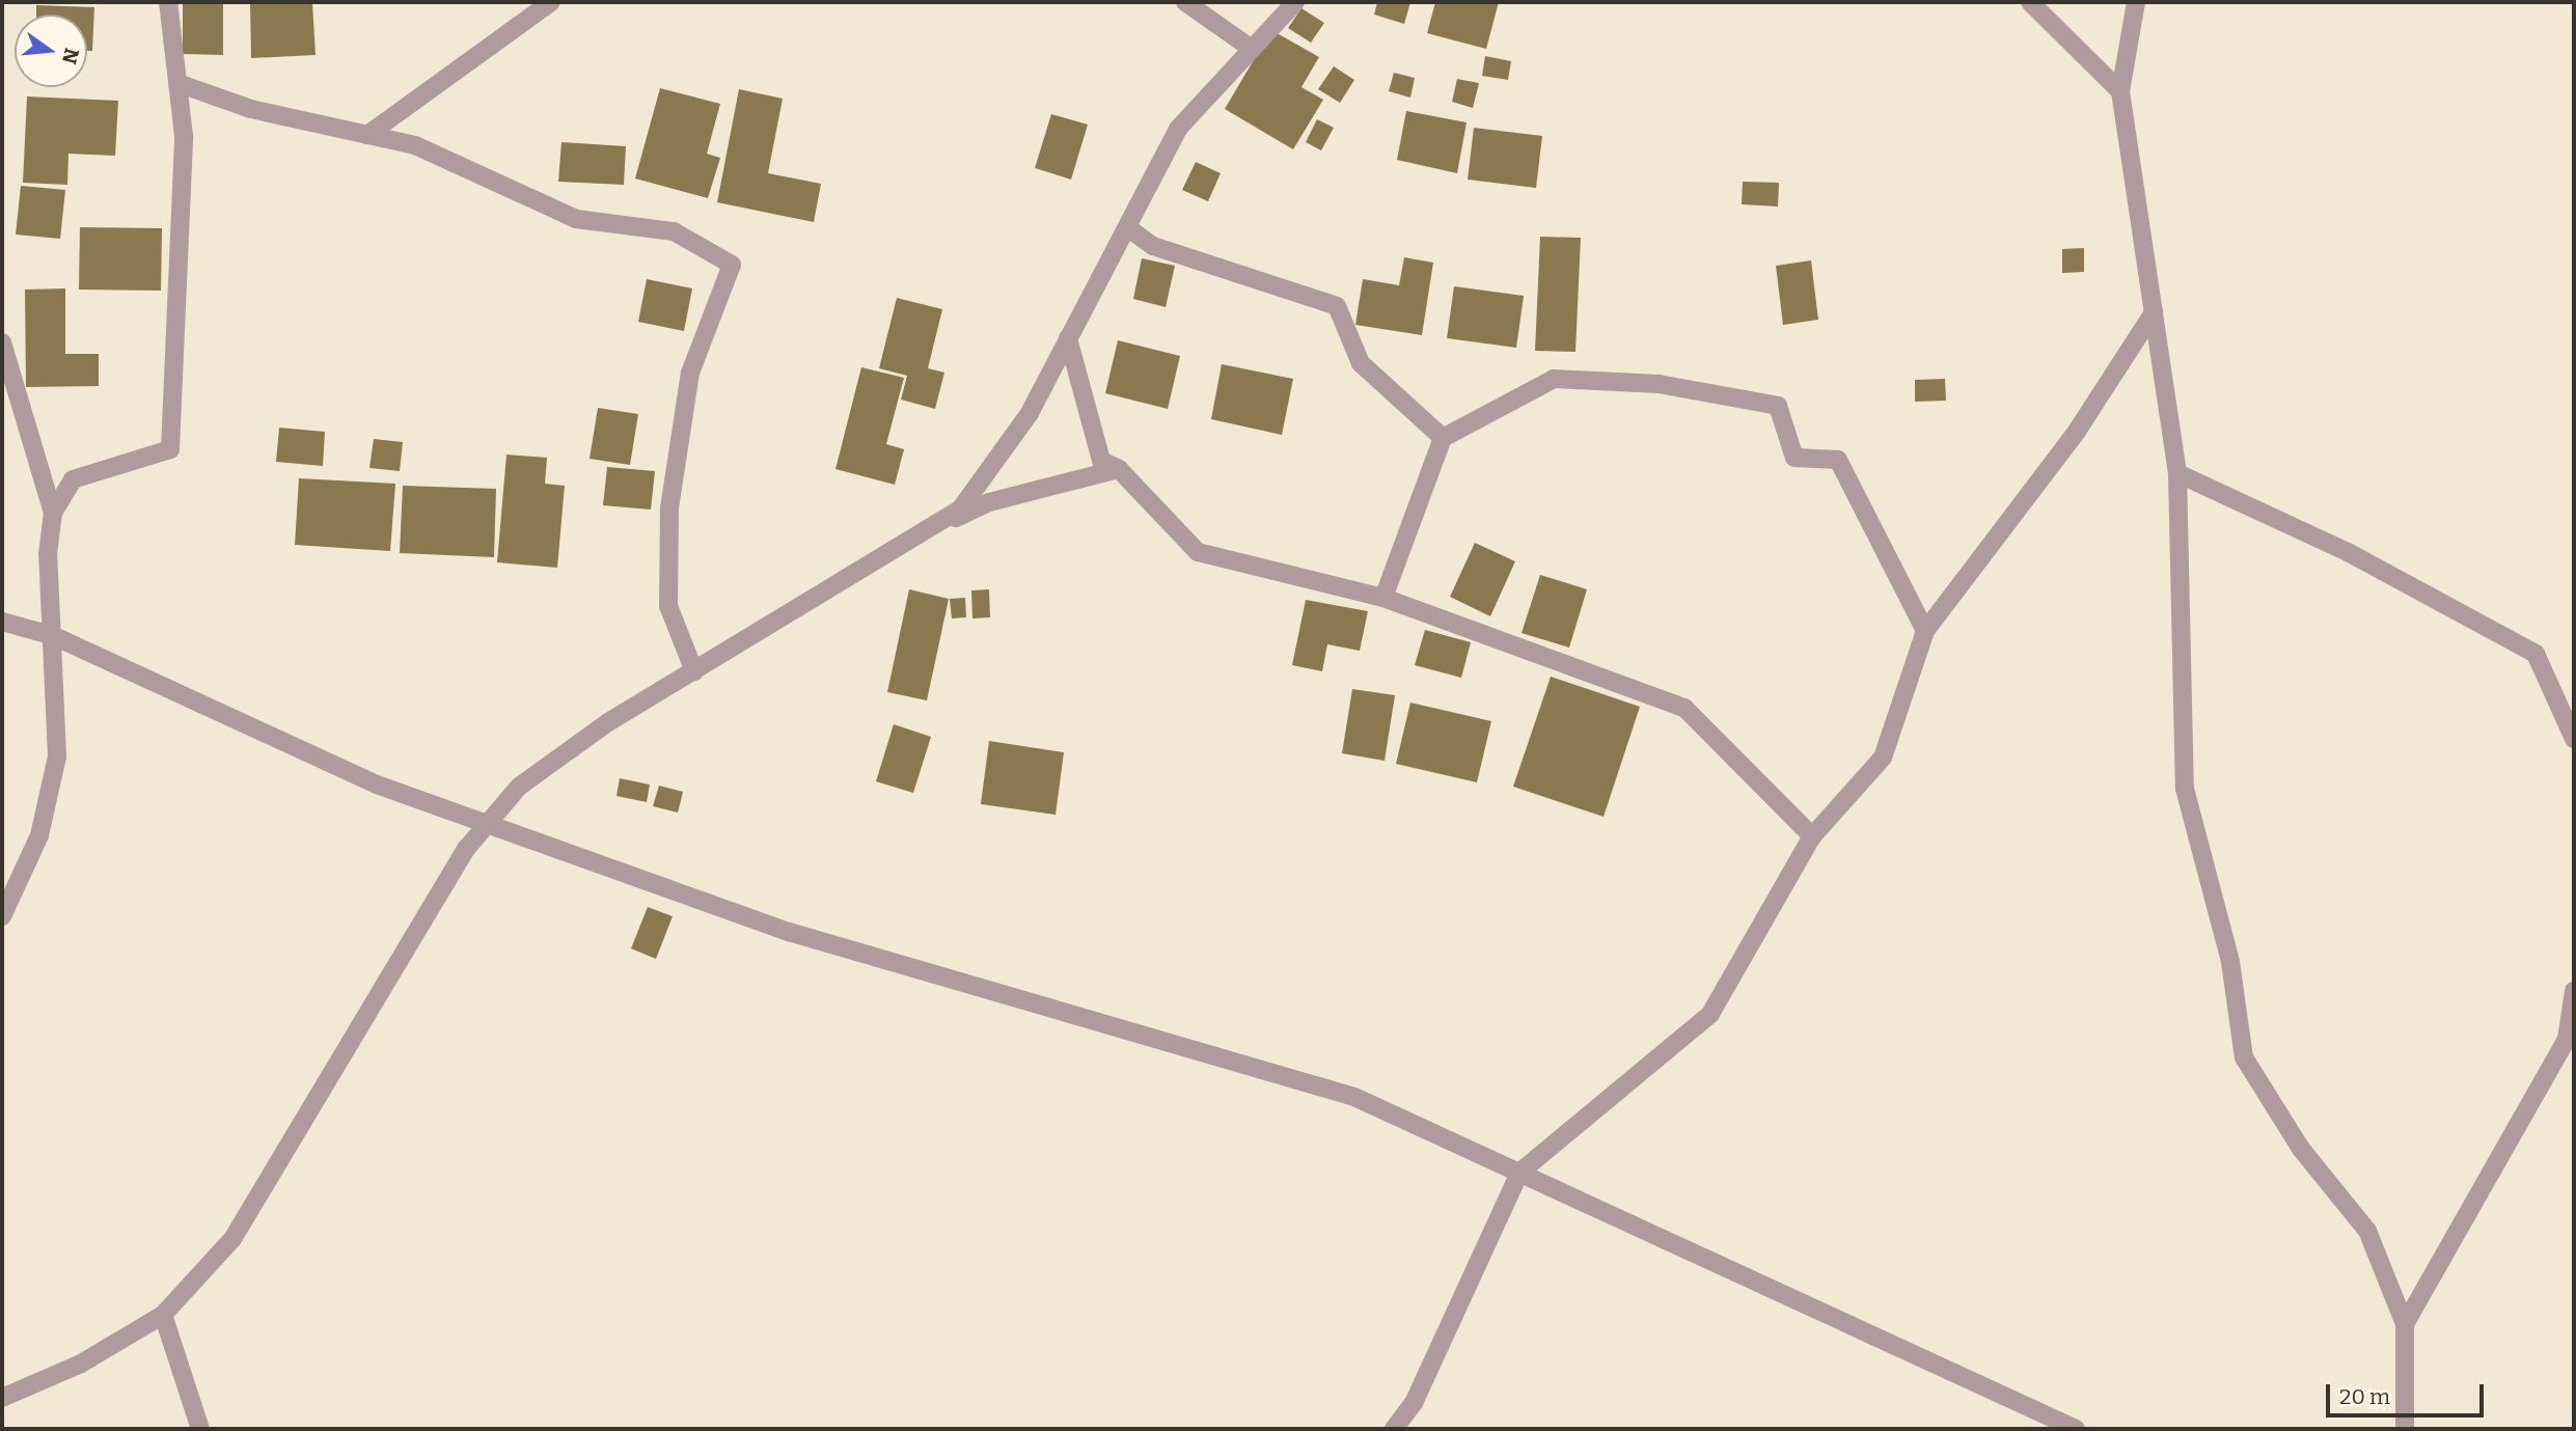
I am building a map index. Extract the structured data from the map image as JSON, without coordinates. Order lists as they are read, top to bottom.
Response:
{
  "scale_bar": "20 m",
  "north": "right"
}
